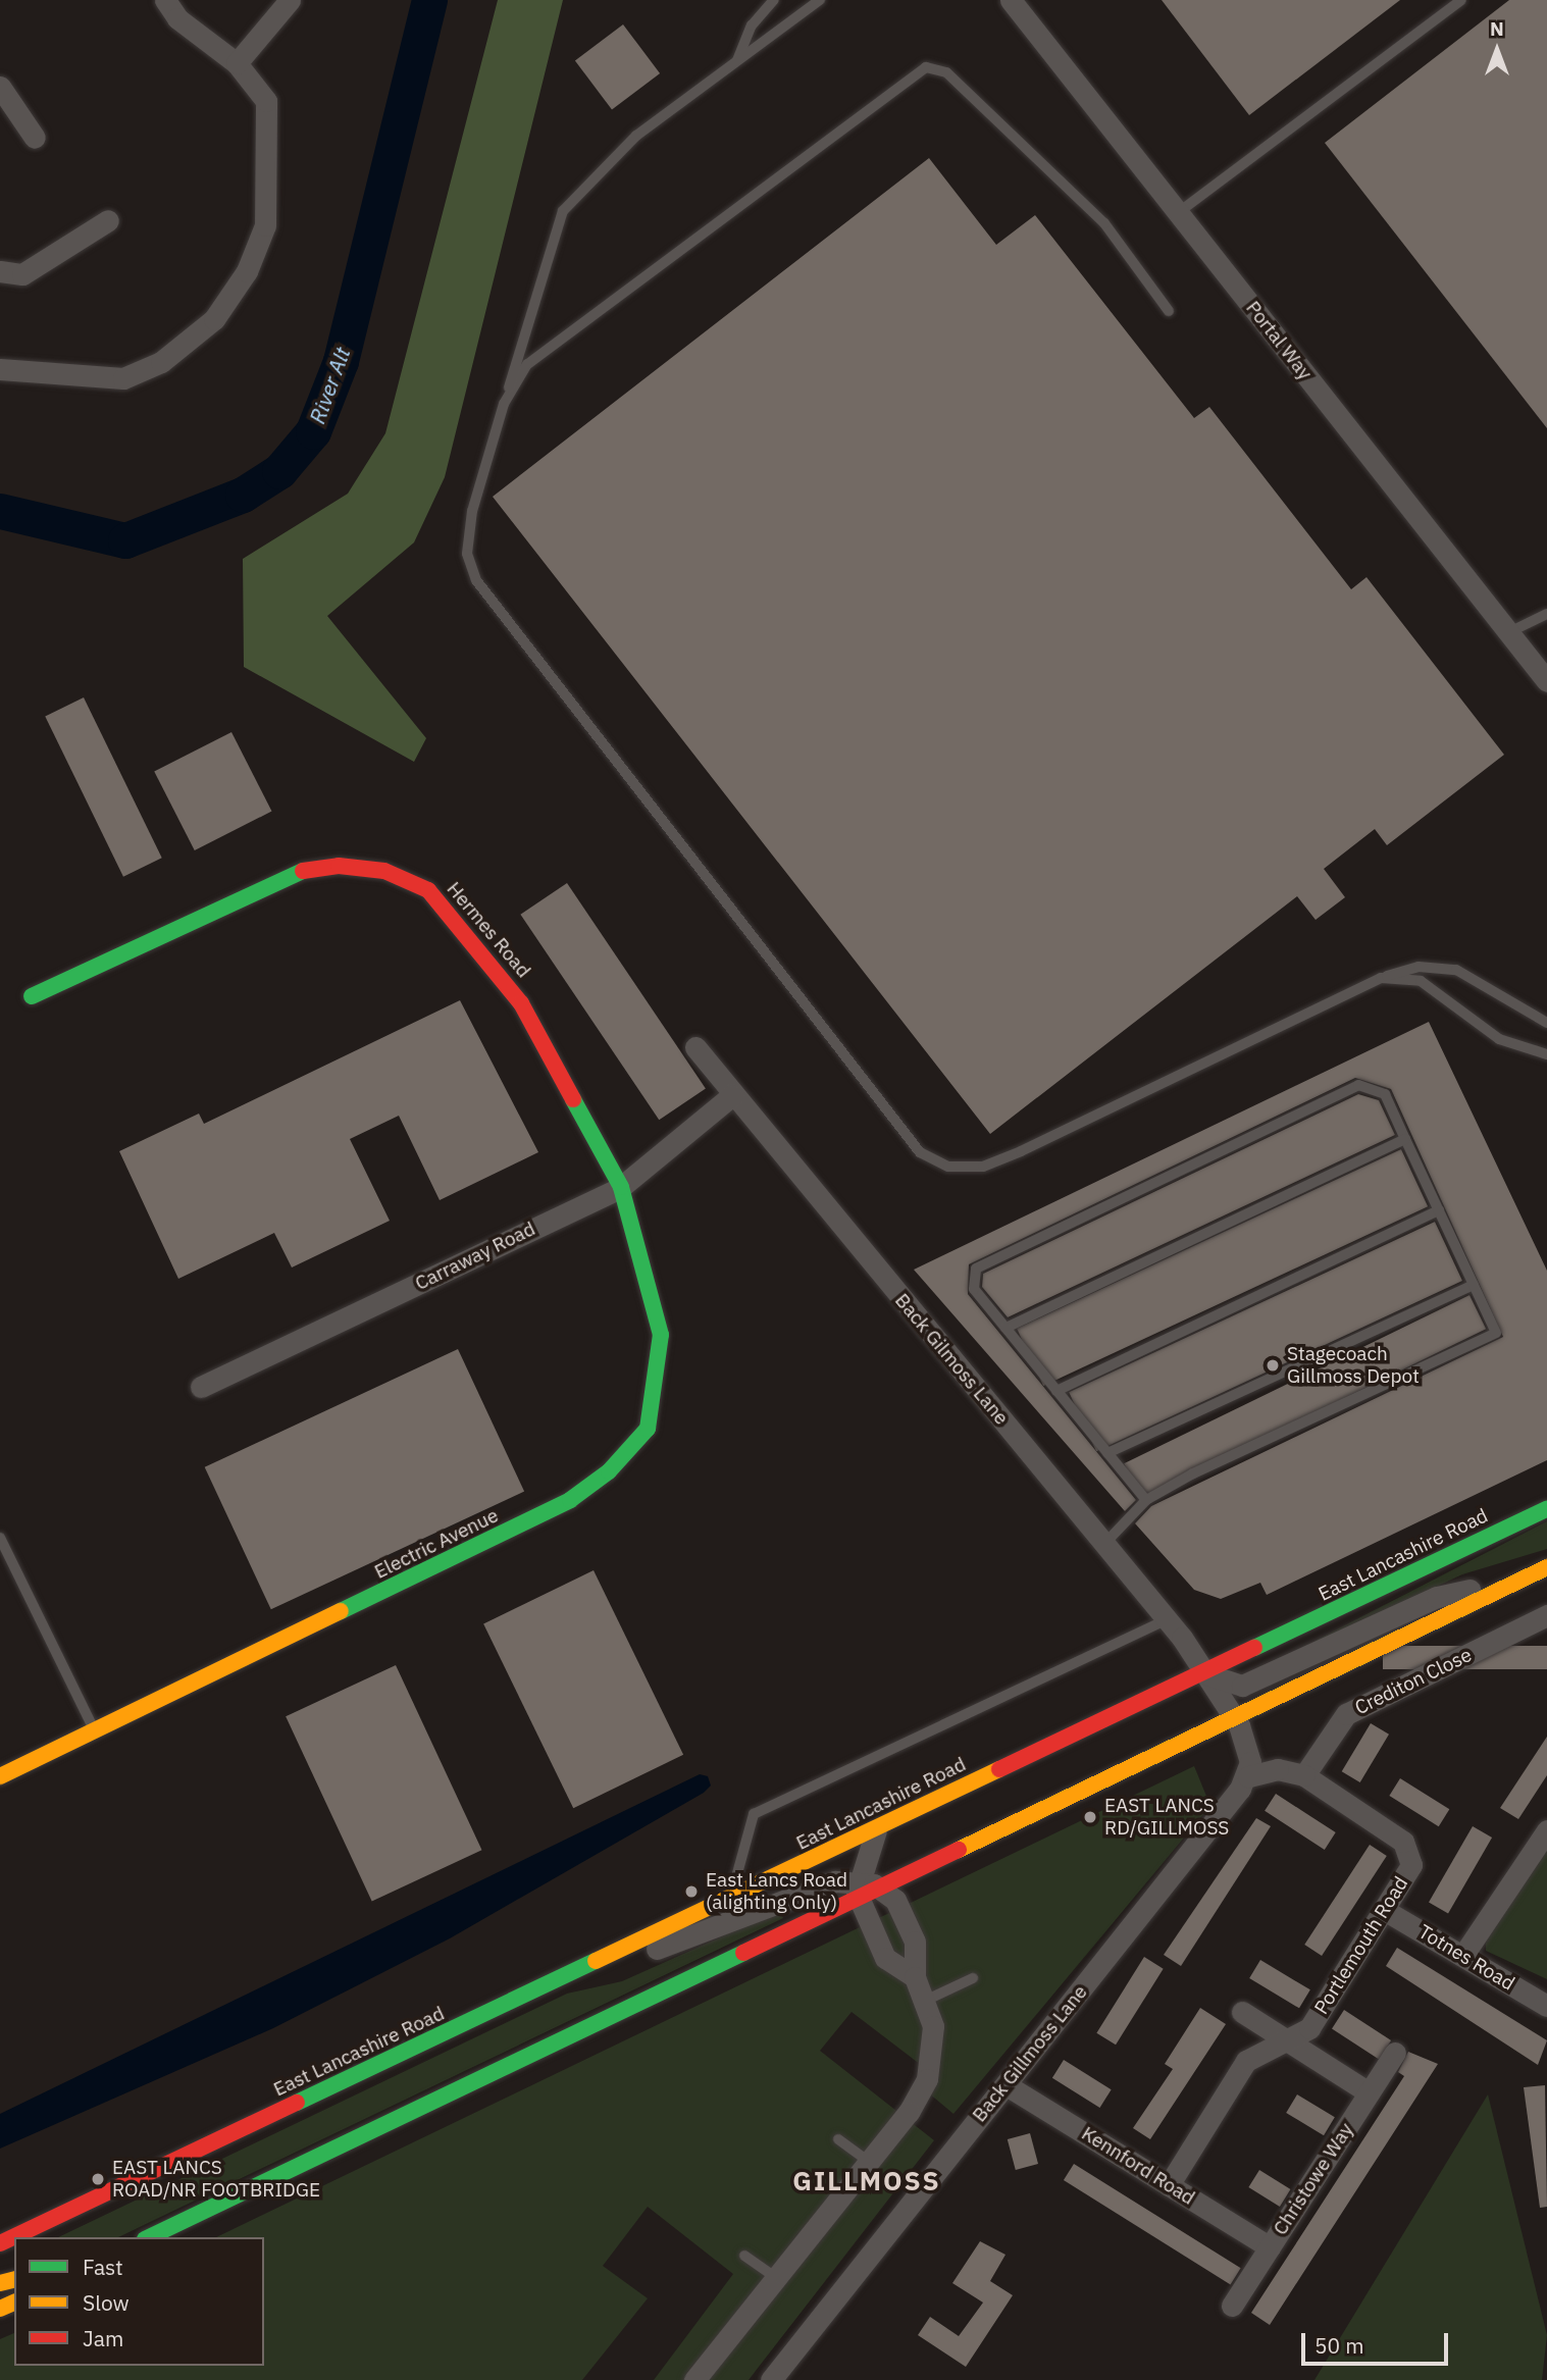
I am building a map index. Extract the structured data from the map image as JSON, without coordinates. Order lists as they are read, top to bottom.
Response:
{
  "streets": {
    "main road": ["Hermes Road", "Electric Avenue", "East Lancashire Road"],
    "street": [
      "Portal Way",
      "Carraway Road",
      "Back Gilmoss Lane",
      "Crediton Close",
      "Portlemouth Road",
      "Totnes Road",
      "Back Gillmoss Lane",
      "Kennford Road",
      "Christowe Way"
    ]
  },
  "crossings": [
    ["Hermes Road", "Carraway Road"],
    ["Hermes Road", "Electric Avenue"],
    ["Carraway Road", "Back Gilmoss Lane"],
    ["Carraway Road", "Electric Avenue"],
    ["Back Gilmoss Lane", "East Lancashire Road"],
    ["Crediton Close", "Portlemouth Road"],
    ["Portlemouth Road", "Totnes Road"],
    ["Portlemouth Road", "Back Gillmoss Lane"],
    ["Portlemouth Road", "Kennford Road"],
    ["Back Gillmoss Lane", "Kennford Road"],
    ["Kennford Road", "Christowe Way"]
  ],
  "districts": ["GILLMOSS"],
  "water": ["River Alt"],
  "places": [
    "Stagecoach Gillmoss Depot",
    "EAST LANCS RD/GILLMOSS",
    "East Lancs Road (alighting Only)",
    "EAST LANCS ROAD/NR FOOTBRIDGE"
  ],
  "legend": ["Fast", "Slow", "Jam"],
  "scale_bar": "50 m",
  "north": "top"
}
